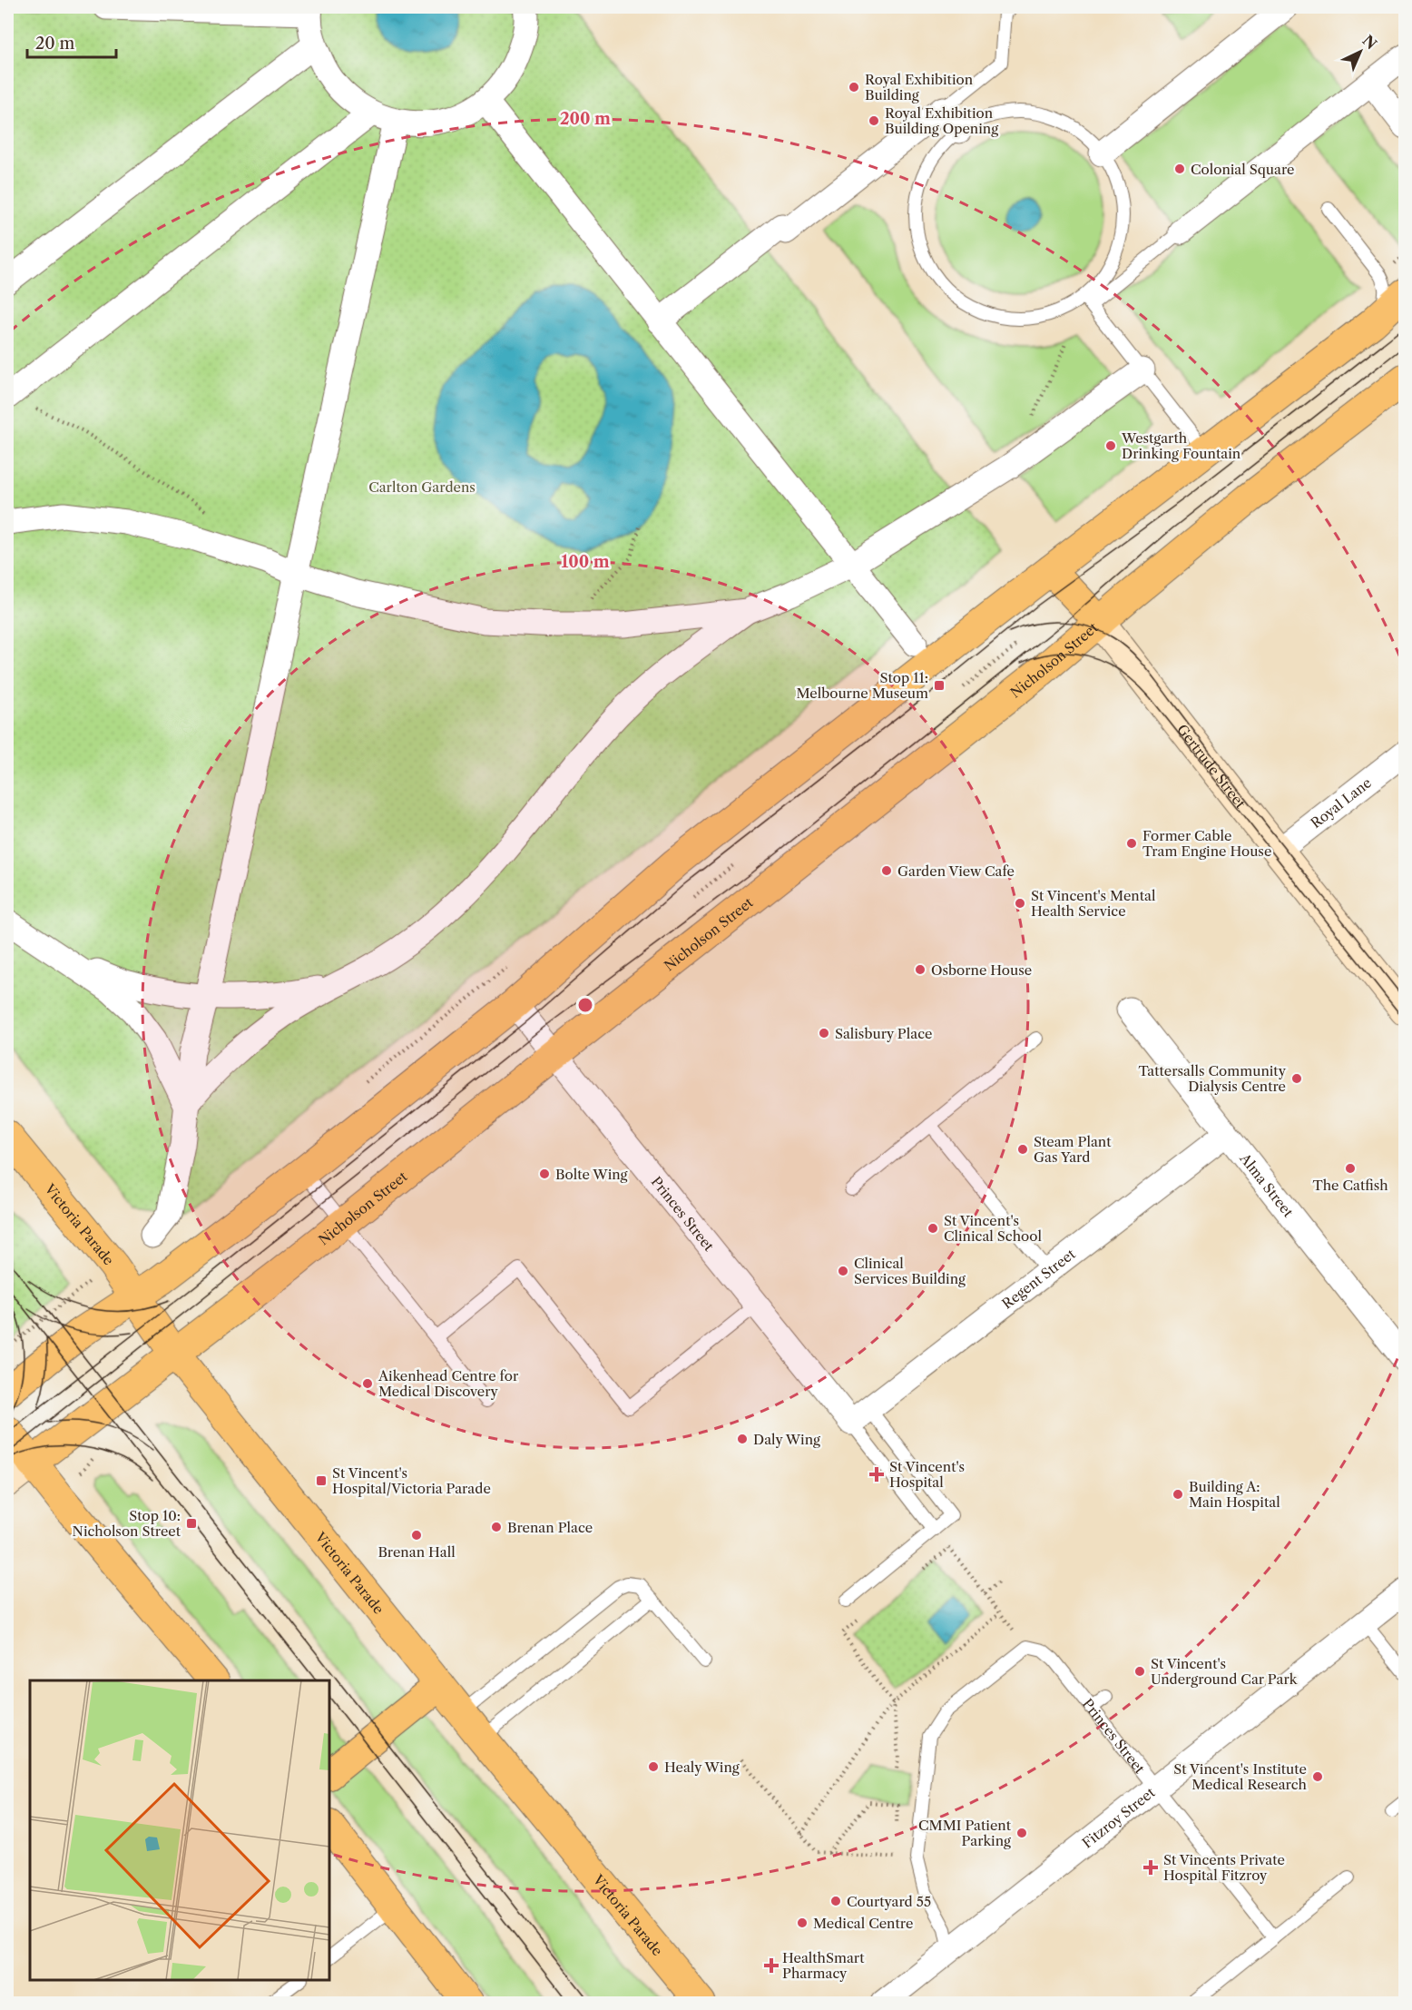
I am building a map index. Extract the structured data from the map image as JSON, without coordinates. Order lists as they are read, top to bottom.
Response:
{
  "streets": {
    "main road": ["Nicholson Street", "Victoria Parade"],
    "street": [
      "Gertrude Street",
      "Royal Lane",
      "Alma Street",
      "Princes Street",
      "Regent Street",
      "Fitzroy Street"
    ]
  },
  "crossings": [
    ["Nicholson Street", "Gertrude Street"],
    ["Nicholson Street", "Princes Street"],
    ["Nicholson Street", "Victoria Parade"],
    ["Gertrude Street", "Royal Lane"],
    ["Alma Street", "Regent Street"],
    ["Princes Street", "Regent Street"],
    ["Princes Street", "Fitzroy Street"]
  ],
  "parks": ["Carlton Gardens"],
  "places": {
    "other": [
      "Royal Exhibition Building",
      "Royal Exhibition Building Opening",
      "Colonial Square",
      "Westgarth Drinking Fountain",
      "Former Cable Tram Engine House",
      "Garden View Cafe",
      "St Vincent's Mental Health Service",
      "Osborne House",
      "Salisbury Place",
      "Tattersalls Community Dialysis Centre",
      "Steam Plant Gas Yard",
      "The Catfish",
      "Bolte Wing",
      "St Vincent's Clinical School",
      "Clinical Services Building",
      "Aikenhead Centre for Medical Discovery",
      "Daly Wing",
      "Building A: Main Hospital",
      "Brenan Place",
      "Brenan Hall",
      "St Vincent's Underground Car Park",
      "Healy Wing",
      "St Vincent's Institute Medical Research",
      "CMMI Patient Parking",
      "Courtyard 55",
      "Medical Centre"
    ],
    "transit": ["Stop 11: Melbourne Museum", "St Vincent's Hospital/Victoria Parade", "Stop 10: Nicholson Street"],
    "health": ["St Vincent's Hospital", "St Vincents Private Hospital Fitzroy", "HealthSmart Pharmacy"]
  },
  "scale_bar": "20 m",
  "north": "top right",
  "rings": ["200 m", "100 m"]
}
